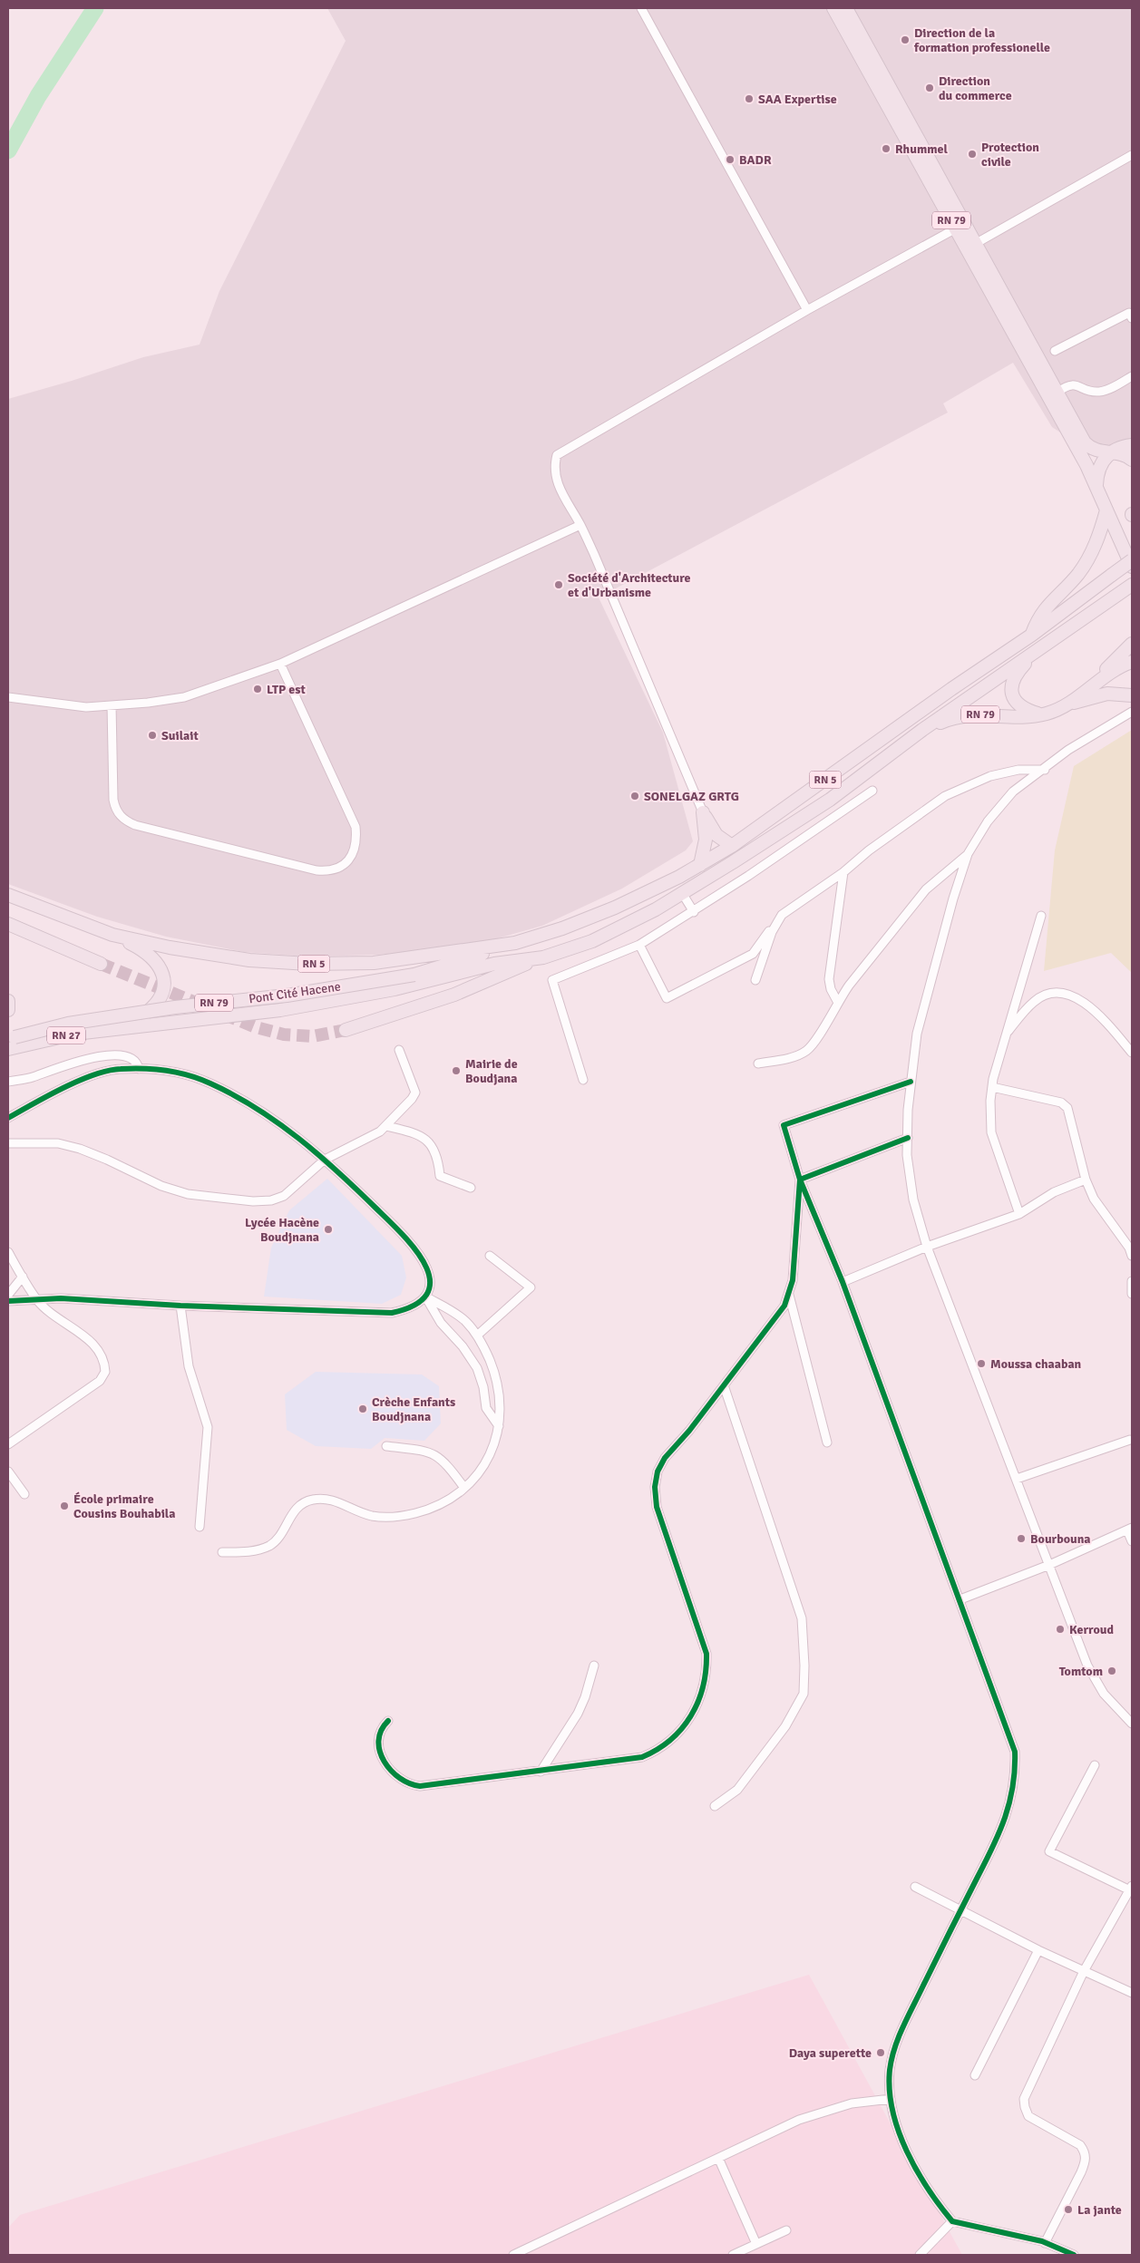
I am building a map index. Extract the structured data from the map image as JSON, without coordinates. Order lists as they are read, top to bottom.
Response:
{
  "streets": {
    "highway": [
      "RN 79",
      "RN 5",
      "Pont Cité Hacene",
      "RN 27"
    ]
  },
  "crossings": [
    ["RN 79", "RN 5"],
    ["RN 79", "Pont Cité Hacene"],
    ["Pont Cité Hacene", "RN 27"]
  ],
  "places": [
    "Direction de la formation professionelle",
    "Direction du commerce",
    "SAA Expertise",
    "Rhummel",
    "Protection civile",
    "BADR",
    "Société d'Architecture et d'Urbanisme",
    "LTP est",
    "Suilait",
    "SONELGAZ GRTG",
    "Mairie de Boudjana",
    "Lycée Hacène Boudjnana",
    "Moussa chaaban",
    "Crèche Enfants Boudjnana",
    "École primaire Cousins Bouhabila",
    "Bourbouna",
    "Kerroud",
    "Tomtom",
    "Daya superette",
    "La jante"
  ]
}
